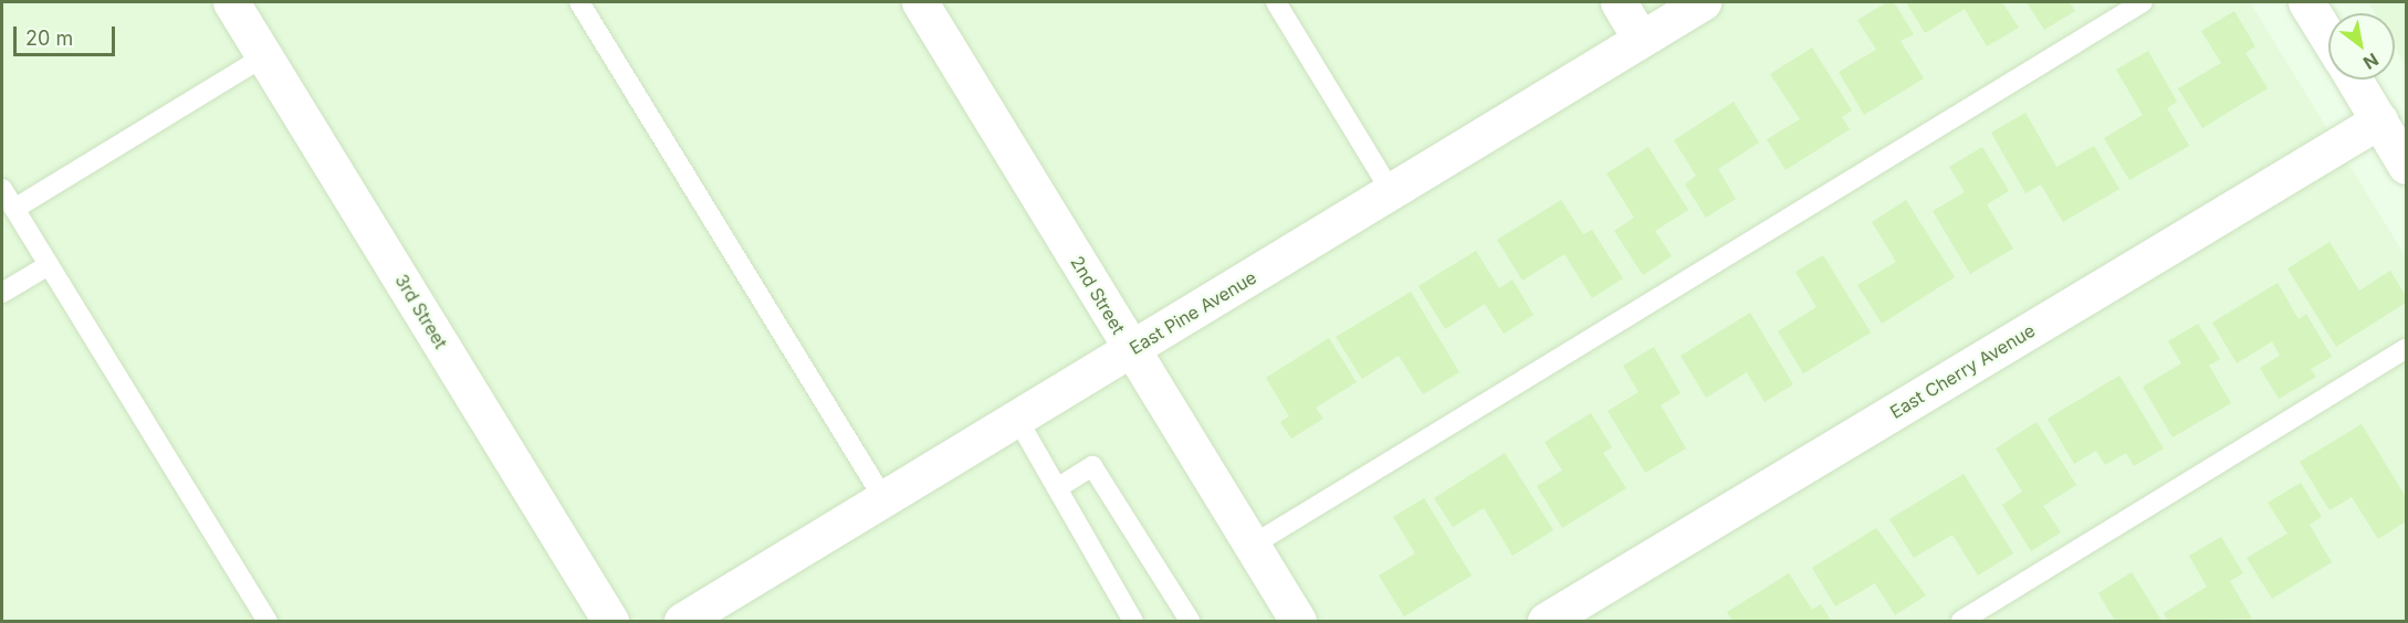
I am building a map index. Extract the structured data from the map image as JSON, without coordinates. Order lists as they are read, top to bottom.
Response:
{
  "streets": {
    "street": [
      "2nd Street",
      "3rd Street",
      "East Pine Avenue",
      "East Cherry Avenue"
    ]
  },
  "crossings": [
    ["2nd Street", "East Pine Avenue"]
  ],
  "scale_bar": "20 m",
  "north": "bottom right"
}
